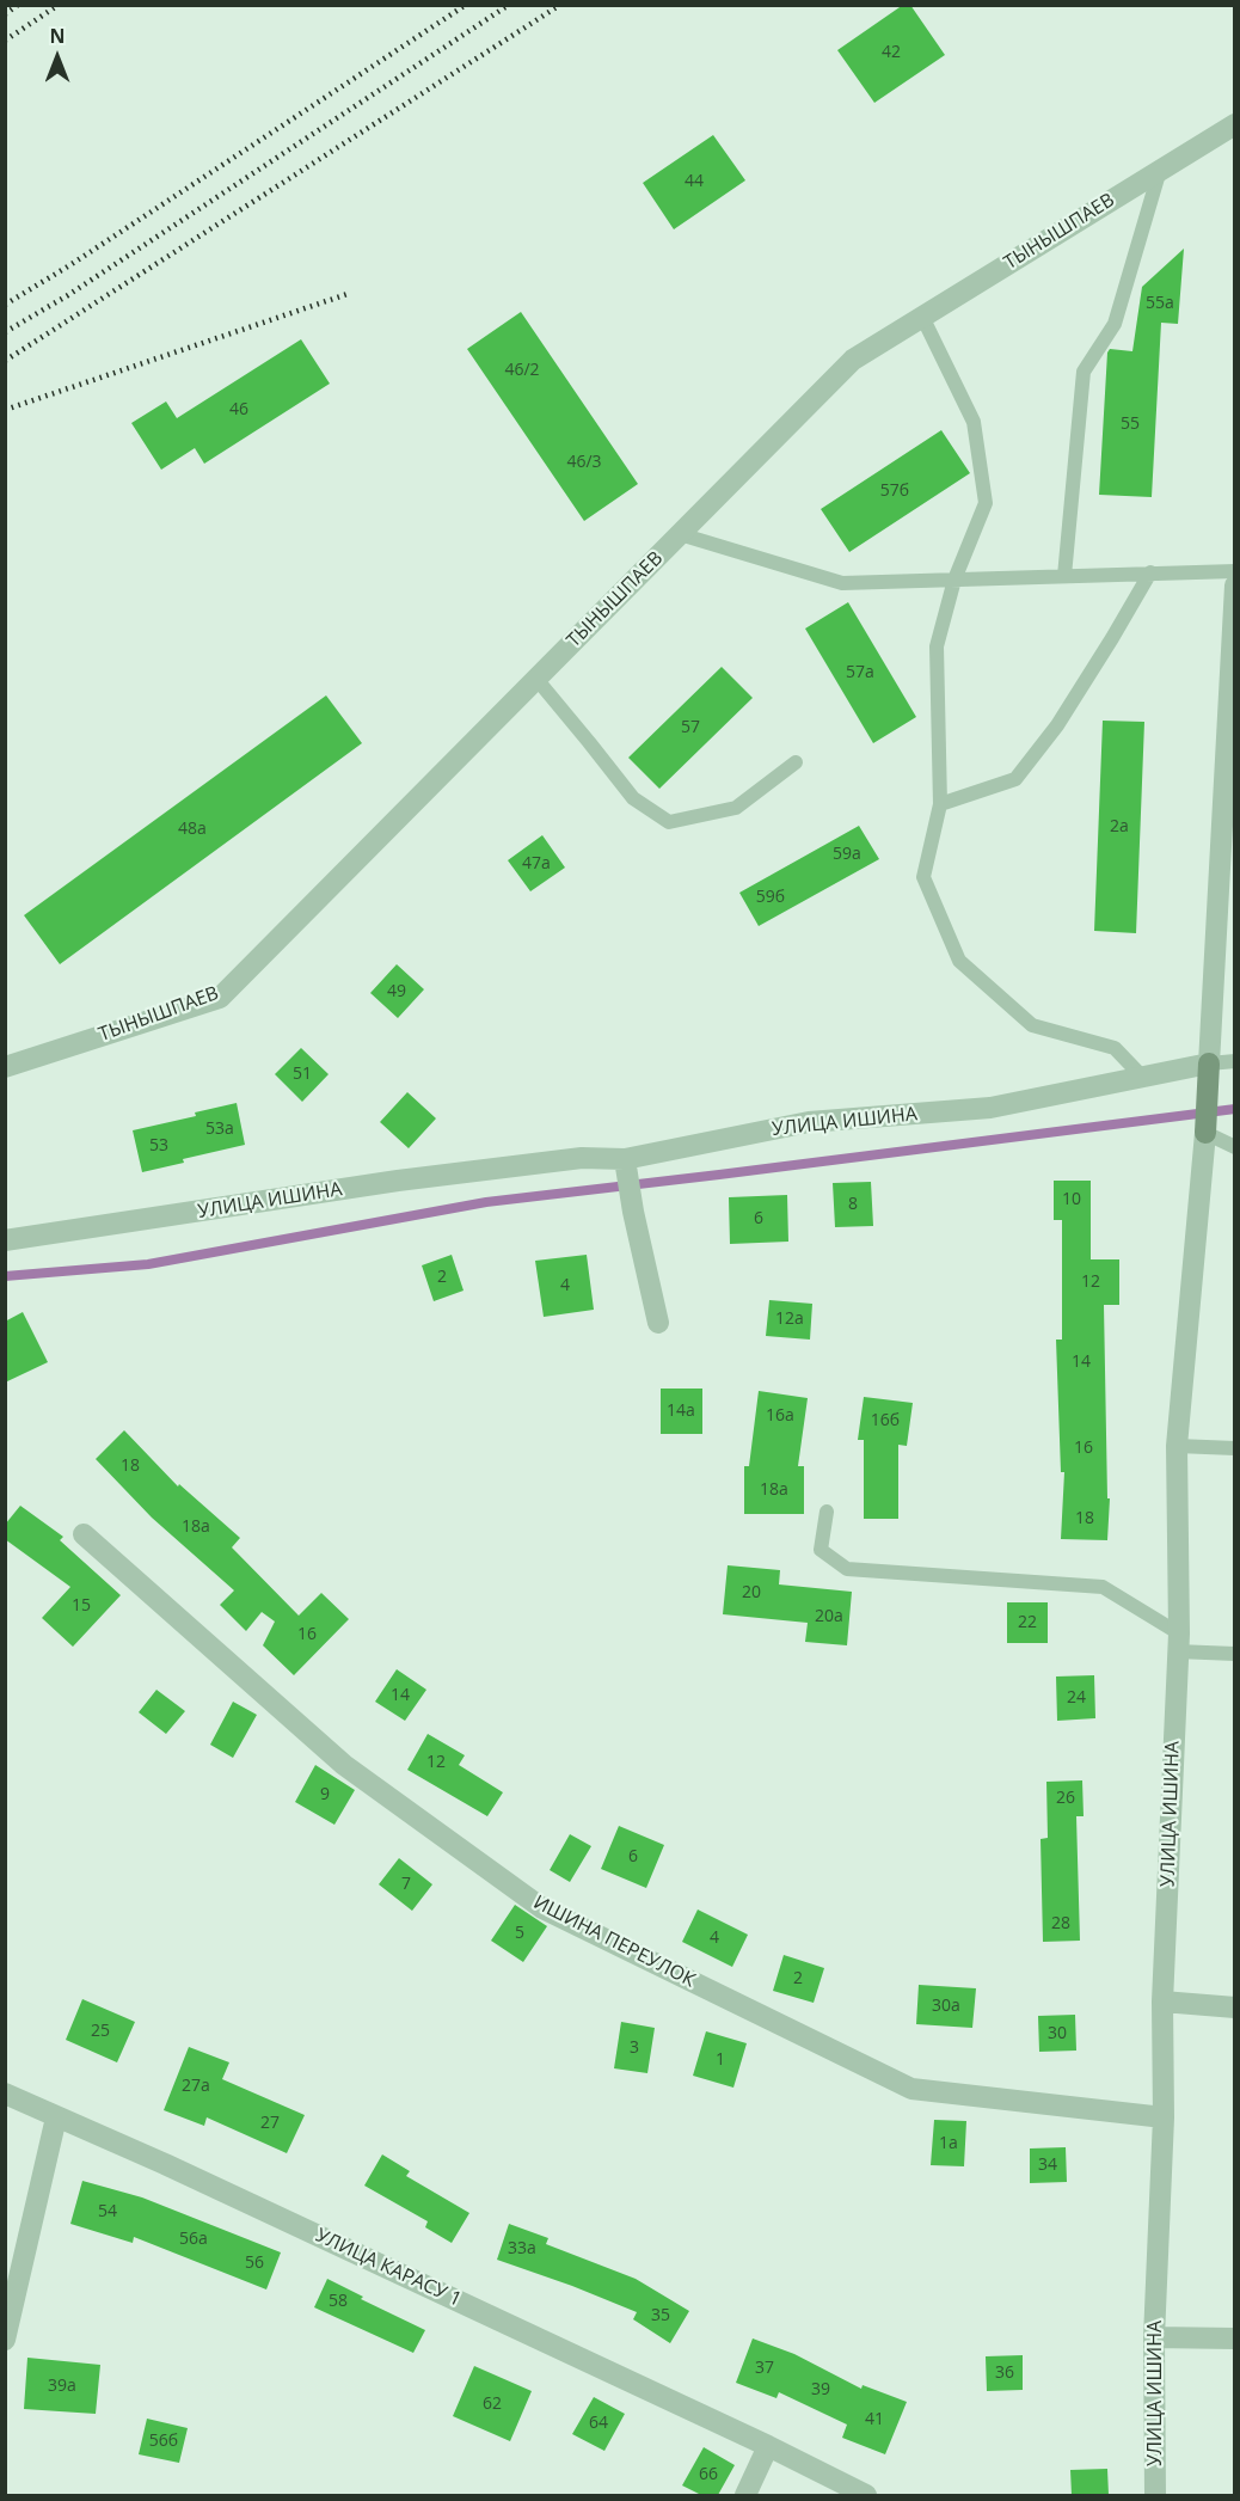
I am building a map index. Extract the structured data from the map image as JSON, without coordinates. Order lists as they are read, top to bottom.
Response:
{
  "streets": {
    "street": [
      "ТЫНЫШПАЕВ",
      "УЛИЦА ИШИНА",
      "ИШИНА ПЕРЕУЛОК",
      "УЛИЦА КАРАСУ 1"
    ]
  },
  "crossings": [
    ["УЛИЦА ИШИНА", "ИШИНА ПЕРЕУЛОК"]
  ],
  "house_numbers": [
    "42",
    "44",
    "55а",
    "46/2",
    "46",
    "55",
    "46/3",
    "57б",
    "57а",
    "57",
    "2а",
    "48а",
    "59а",
    "47а",
    "59б",
    "49",
    "51",
    "53а",
    "53",
    "10",
    "8",
    "6",
    "2",
    "12",
    "4",
    "12а",
    "14",
    "14а",
    "16а",
    "16б",
    "16",
    "18",
    "18а",
    "18",
    "18а",
    "20",
    "15",
    "20а",
    "22",
    "16",
    "14",
    "24",
    "12",
    "9",
    "26",
    "6",
    "7",
    "28",
    "5",
    "4",
    "2",
    "30а",
    "25",
    "30",
    "3",
    "1",
    "27а",
    "27",
    "1а",
    "34",
    "54",
    "56а",
    "33а",
    "56",
    "58",
    "35",
    "37",
    "36",
    "39а",
    "39",
    "62",
    "41",
    "64",
    "56б",
    "66"
  ],
  "north": "top"
}
